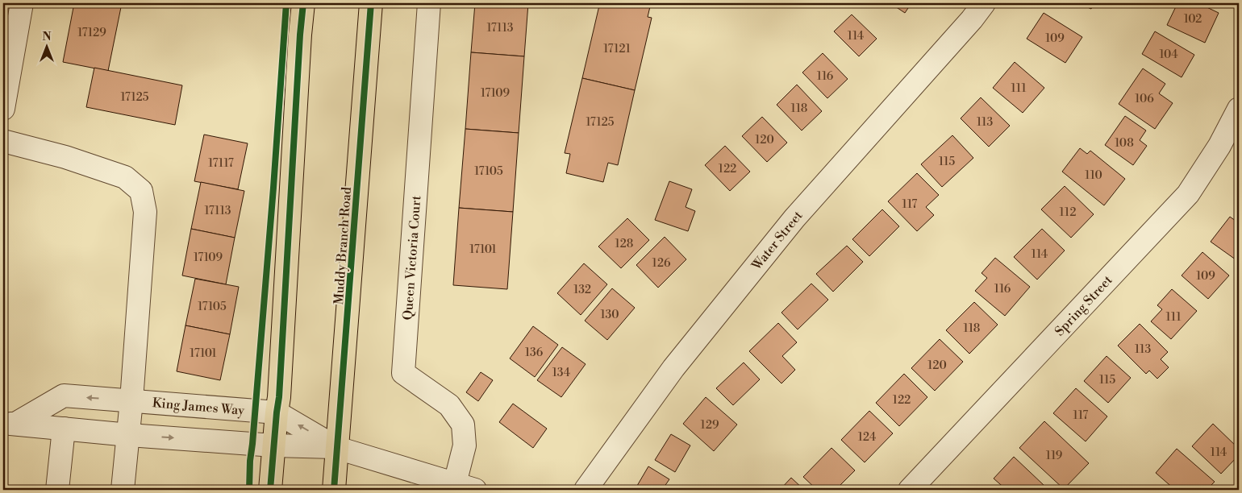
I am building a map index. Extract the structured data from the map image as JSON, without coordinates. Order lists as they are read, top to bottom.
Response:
{
  "streets": {
    "main road": ["Muddy Branch Road"],
    "street": [
      "Water Street",
      "Queen Victoria Court",
      "Spring Street",
      "King James Way"
    ]
  },
  "crossings": [
    ["Muddy Branch Road", "King James Way"]
  ],
  "house_numbers": [
    "102",
    "17113",
    "17129",
    "114",
    "109",
    "17121",
    "104",
    "116",
    "111",
    "17109",
    "17125",
    "106",
    "118",
    "17125",
    "113",
    "120",
    "108",
    "115",
    "17117",
    "122",
    "17105",
    "110",
    "117",
    "17113",
    "112",
    "128",
    "17101",
    "114",
    "17109",
    "126",
    "109",
    "116",
    "132",
    "17105",
    "130",
    "111",
    "118",
    "113",
    "136",
    "17101",
    "120",
    "134",
    "115",
    "122",
    "117",
    "129",
    "124",
    "114",
    "119"
  ],
  "north": "top"
}
